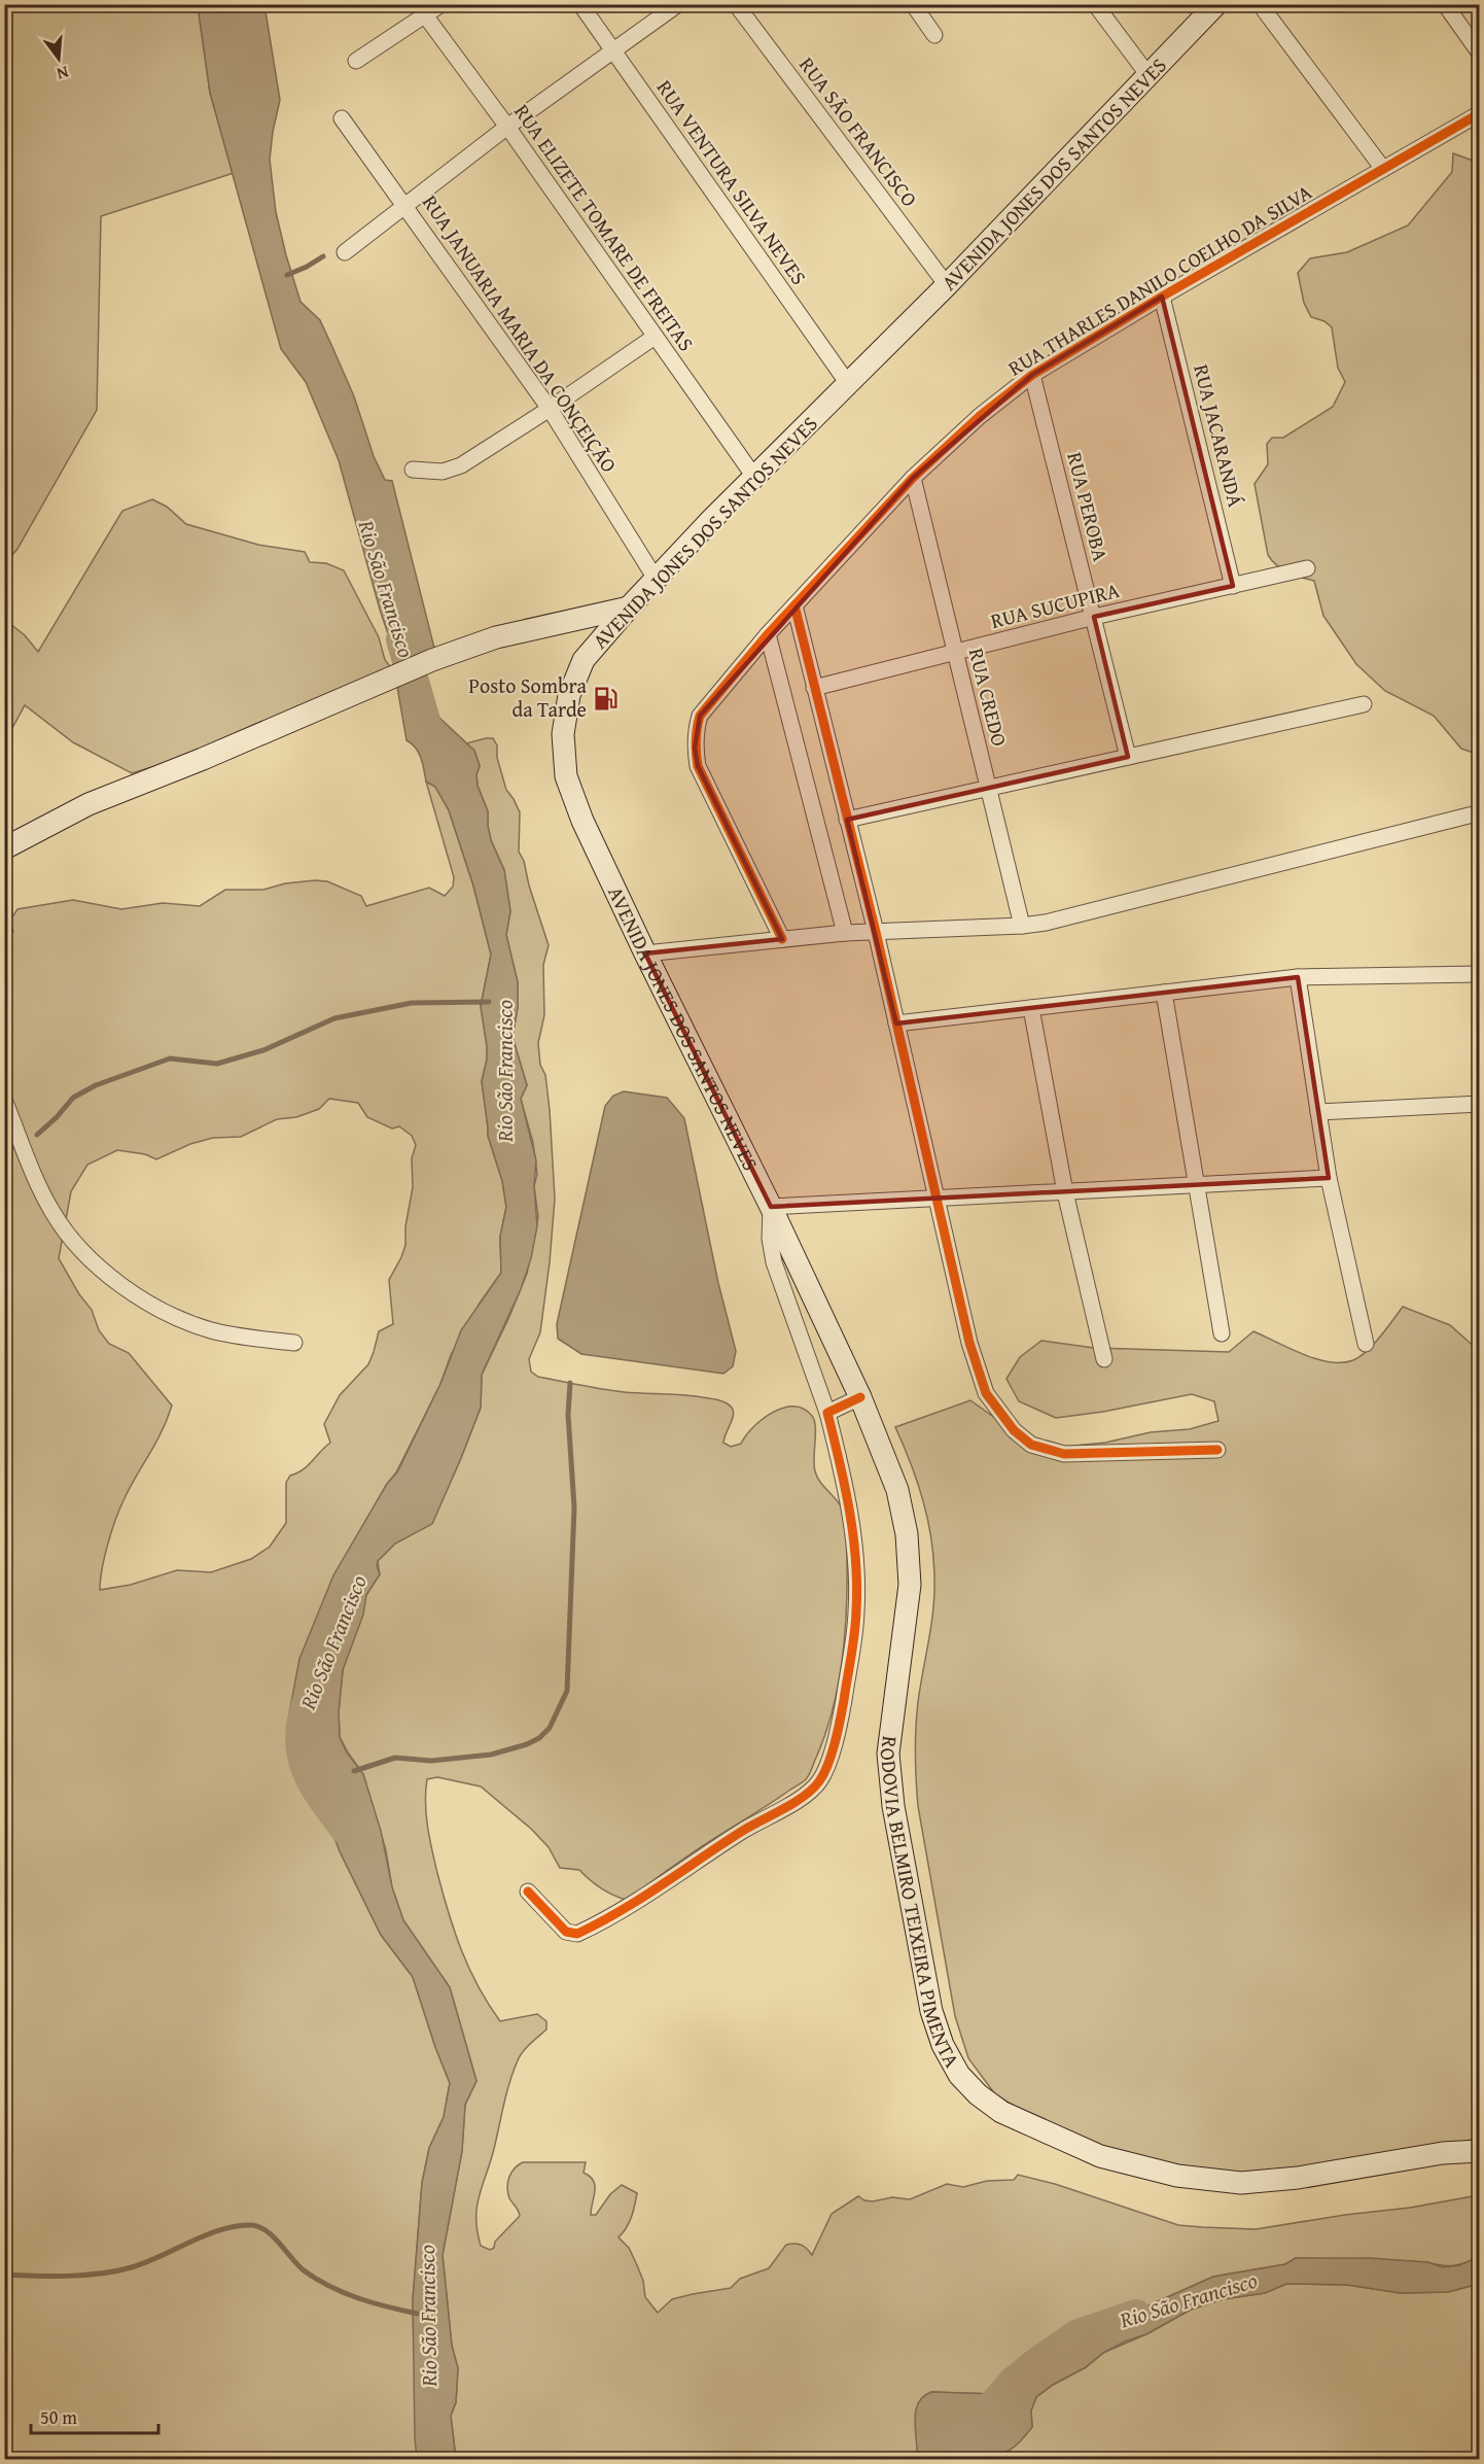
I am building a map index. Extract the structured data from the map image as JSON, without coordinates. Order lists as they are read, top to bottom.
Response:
{
  "streets": {
    "main road": ["AVENIDA JONES DOS SANTOS NEVES", "RODOVIA BELMIRO TEIXEIRA PIMENTA"],
    "street": [
      "RUA SÃO FRANCISCO",
      "RUA VENTURA SILVA NEVES",
      "RUA ELIZETE TOMARE DE FREITAS",
      "RUA THARLES DANILO COELHO DA SILVA",
      "RUA JANUARIA MARIA DA CONÇEIÇÃO",
      "RUA JACARANDÁ",
      "RUA PEROBA",
      "RUA SUCUPIRA",
      "RUA CREDO"
    ]
  },
  "crossings": [
    ["RUA SÃO FRANCISCO", "AVENIDA JONES DOS SANTOS NEVES"],
    ["AVENIDA JONES DOS SANTOS NEVES", "RUA VENTURA SILVA NEVES"],
    ["AVENIDA JONES DOS SANTOS NEVES", "RUA ELIZETE TOMARE DE FREITAS"],
    ["AVENIDA JONES DOS SANTOS NEVES", "RUA JANUARIA MARIA DA CONÇEIÇÃO"],
    ["AVENIDA JONES DOS SANTOS NEVES", "RODOVIA BELMIRO TEIXEIRA PIMENTA"],
    ["RUA THARLES DANILO COELHO DA SILVA", "RUA JACARANDÁ"],
    ["RUA THARLES DANILO COELHO DA SILVA", "RUA PEROBA"],
    ["RUA THARLES DANILO COELHO DA SILVA", "RUA CREDO"],
    ["RUA JACARANDÁ", "RUA SUCUPIRA"],
    ["RUA PEROBA", "RUA SUCUPIRA"],
    ["RUA SUCUPIRA", "RUA CREDO"]
  ],
  "water": ["Rio São Francisco"],
  "places": {
    "fuel station": ["Posto Sombra da Tarde"]
  },
  "scale_bar": "50 m",
  "north": "bottom"
}
